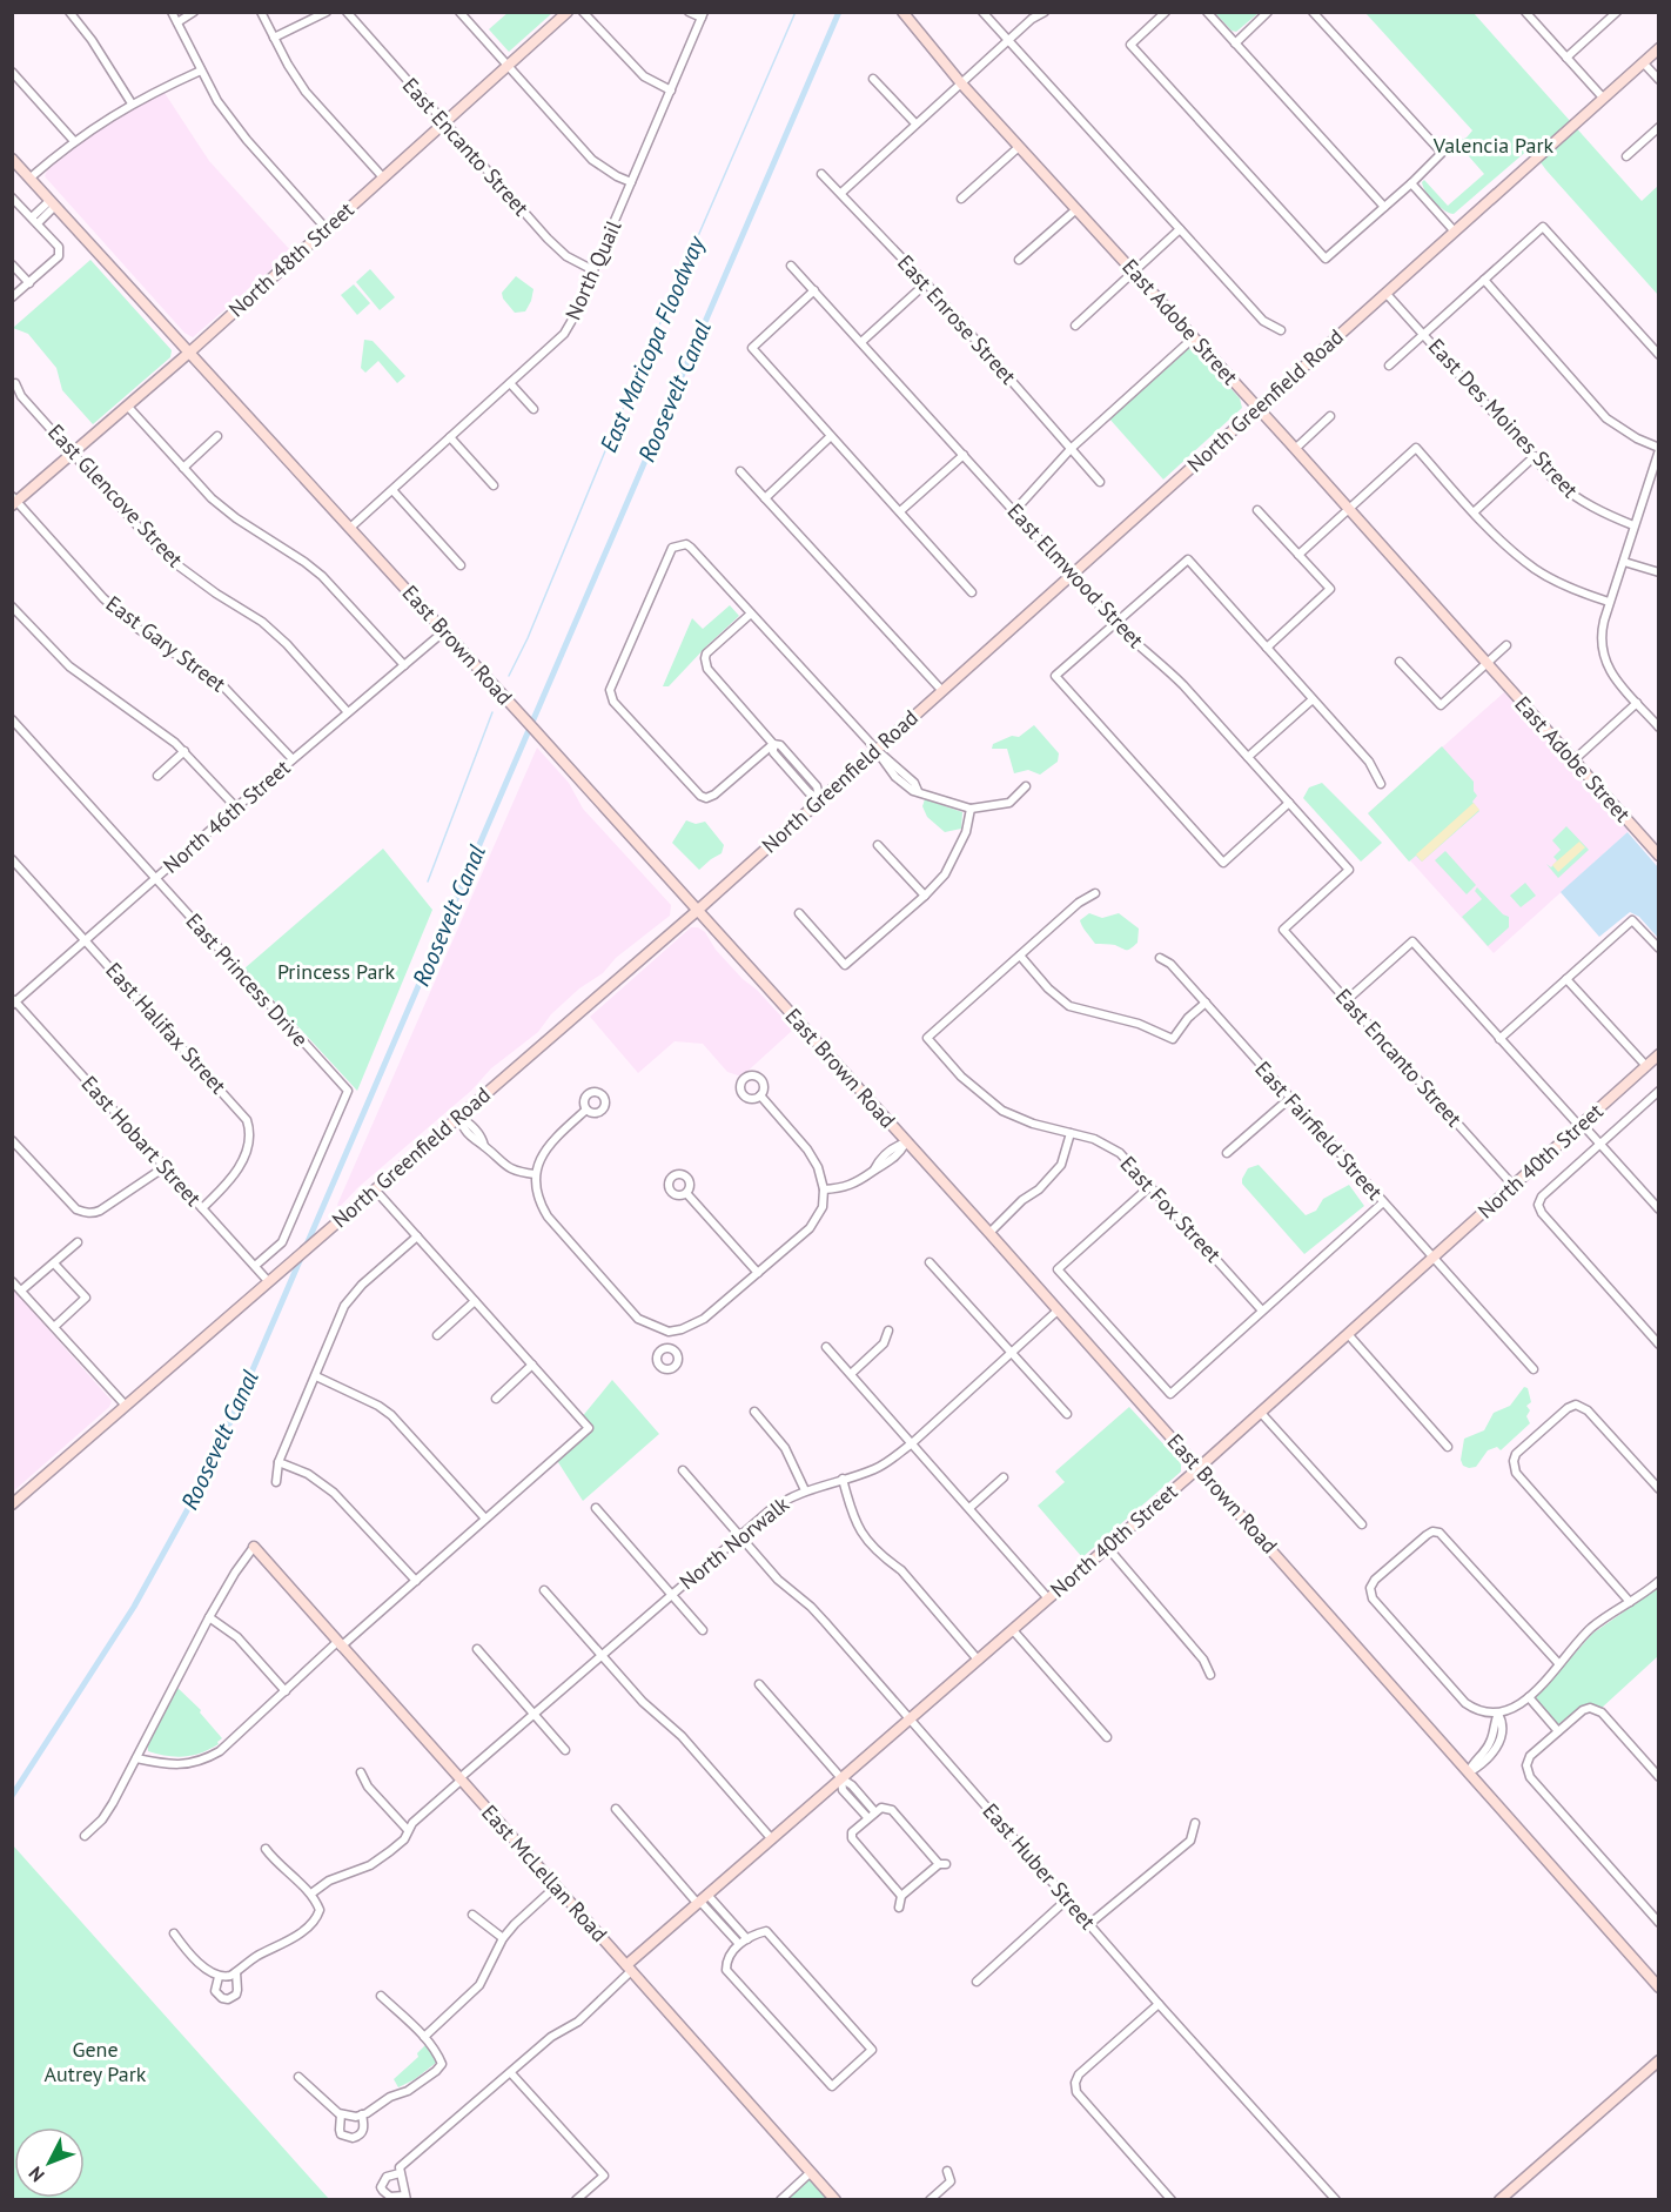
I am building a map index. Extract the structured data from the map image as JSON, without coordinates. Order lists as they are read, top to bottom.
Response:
{
  "streets": {
    "main road": [
      "North 48th Street",
      "East Adobe Street",
      "North Greenfield Road",
      "East Brown Road",
      "North 40th Street",
      "East McLellan Road"
    ],
    "street": [
      "East Encanto Street",
      "North Quail",
      "East Enrose Street",
      "East Des Moines Street",
      "East Glencove Street",
      "East Elmwood Street",
      "East Gary Street",
      "North 46th Street",
      "East Princess Drive",
      "East Halifax Street",
      "East Fairfield Street",
      "East Hobart Street",
      "East Fox Street",
      "North Norwalk",
      "East Huber Street"
    ]
  },
  "crossings": [
    ["East Encanto Street", "North 48th Street"],
    ["East Encanto Street", "North Quail"],
    ["East Encanto Street", "East Elmwood Street"],
    ["East Encanto Street", "North 40th Street"],
    ["North 48th Street", "East Glencove Street"],
    ["North 48th Street", "East Gary Street"],
    ["North 48th Street", "East Brown Road"],
    ["North Quail", "East Brown Road"],
    ["East Adobe Street", "North Greenfield Road"],
    ["North Greenfield Road", "East Des Moines Street"],
    ["North Greenfield Road", "East Elmwood Street"],
    ["North Greenfield Road", "East Brown Road"],
    ["North Greenfield Road", "East Hobart Street"],
    ["East Glencove Street", "North 46th Street"],
    ["East Gary Street", "North 46th Street"],
    ["East Brown Road", "North 46th Street"],
    ["East Brown Road", "North 40th Street"],
    ["East Brown Road", "North Norwalk"],
    ["North 46th Street", "East Princess Drive"],
    ["North 46th Street", "East Halifax Street"],
    ["North 46th Street", "East Hobart Street"],
    ["East Princess Drive", "East Hobart Street"],
    ["East Halifax Street", "East Hobart Street"],
    ["East Fairfield Street", "North 40th Street"],
    ["North 40th Street", "East Huber Street"],
    ["North 40th Street", "East McLellan Road"],
    ["North Norwalk", "East Huber Street"],
    ["North Norwalk", "East McLellan Road"]
  ],
  "water": ["East Maricopa Floodway", "Roosevelt Canal"],
  "parks": ["Valencia Park", "Princess Park", "Gene Autrey Park"],
  "north": "bottom left"
}
